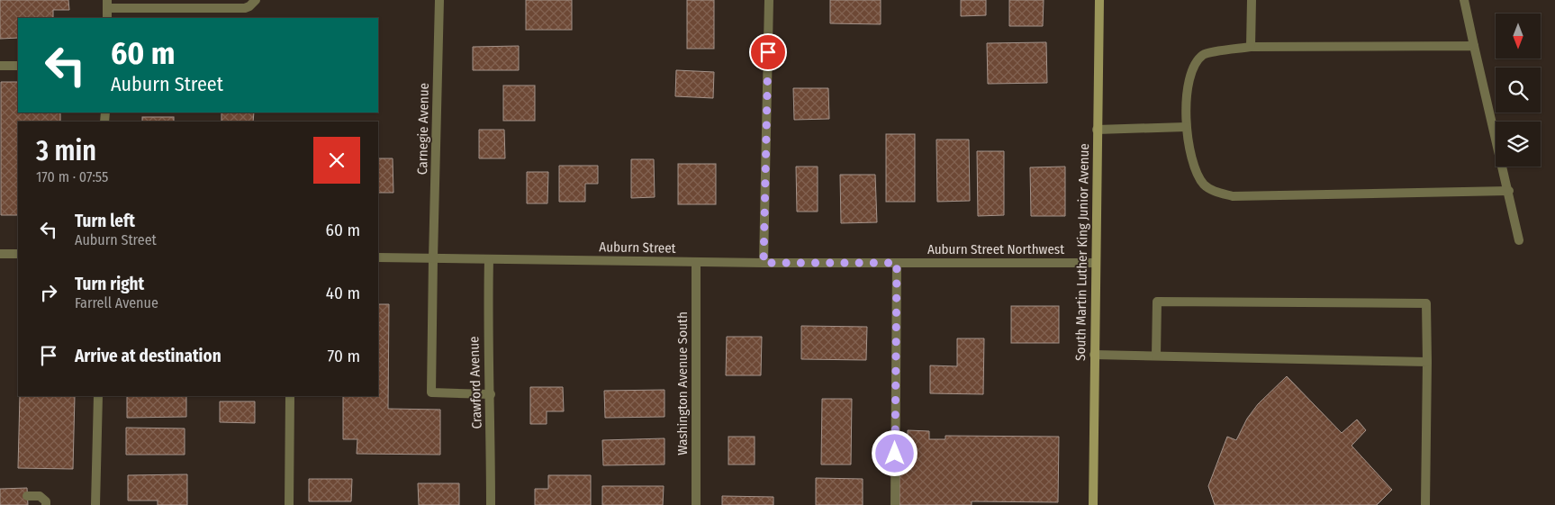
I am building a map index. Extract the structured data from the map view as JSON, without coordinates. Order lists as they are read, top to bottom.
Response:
{
  "streets": {
    "street": [
      "Carnegie Avenue",
      "Auburn Street",
      "Auburn Street Northwest",
      "South Martin Luther King Junior Avenue",
      "Crawford Avenue",
      "Washington Avenue South"
    ]
  },
  "crossings": [
    ["Carnegie Avenue", "Auburn Street"],
    ["Carnegie Avenue", "Crawford Avenue"],
    ["Auburn Street", "Auburn Street Northwest"],
    ["Auburn Street", "Crawford Avenue"],
    ["Auburn Street", "Washington Avenue South"],
    ["Auburn Street Northwest", "South Martin Luther King Junior Avenue"]
  ],
  "north": "bottom",
  "page": {
    "turn": ["60 m", "Auburn Street"],
    "heading": ["3 min", "170 m · 07:55"],
    "list": [
      {
        "name": "Turn left",
        "note": "Auburn Street",
        "value": "60 m"
      },
      {
        "name": "Turn right",
        "note": "Farrell Avenue",
        "value": "40 m"
      },
      {
        "name": "Arrive at destination",
        "value": "70 m"
      }
    ]
  }
}
